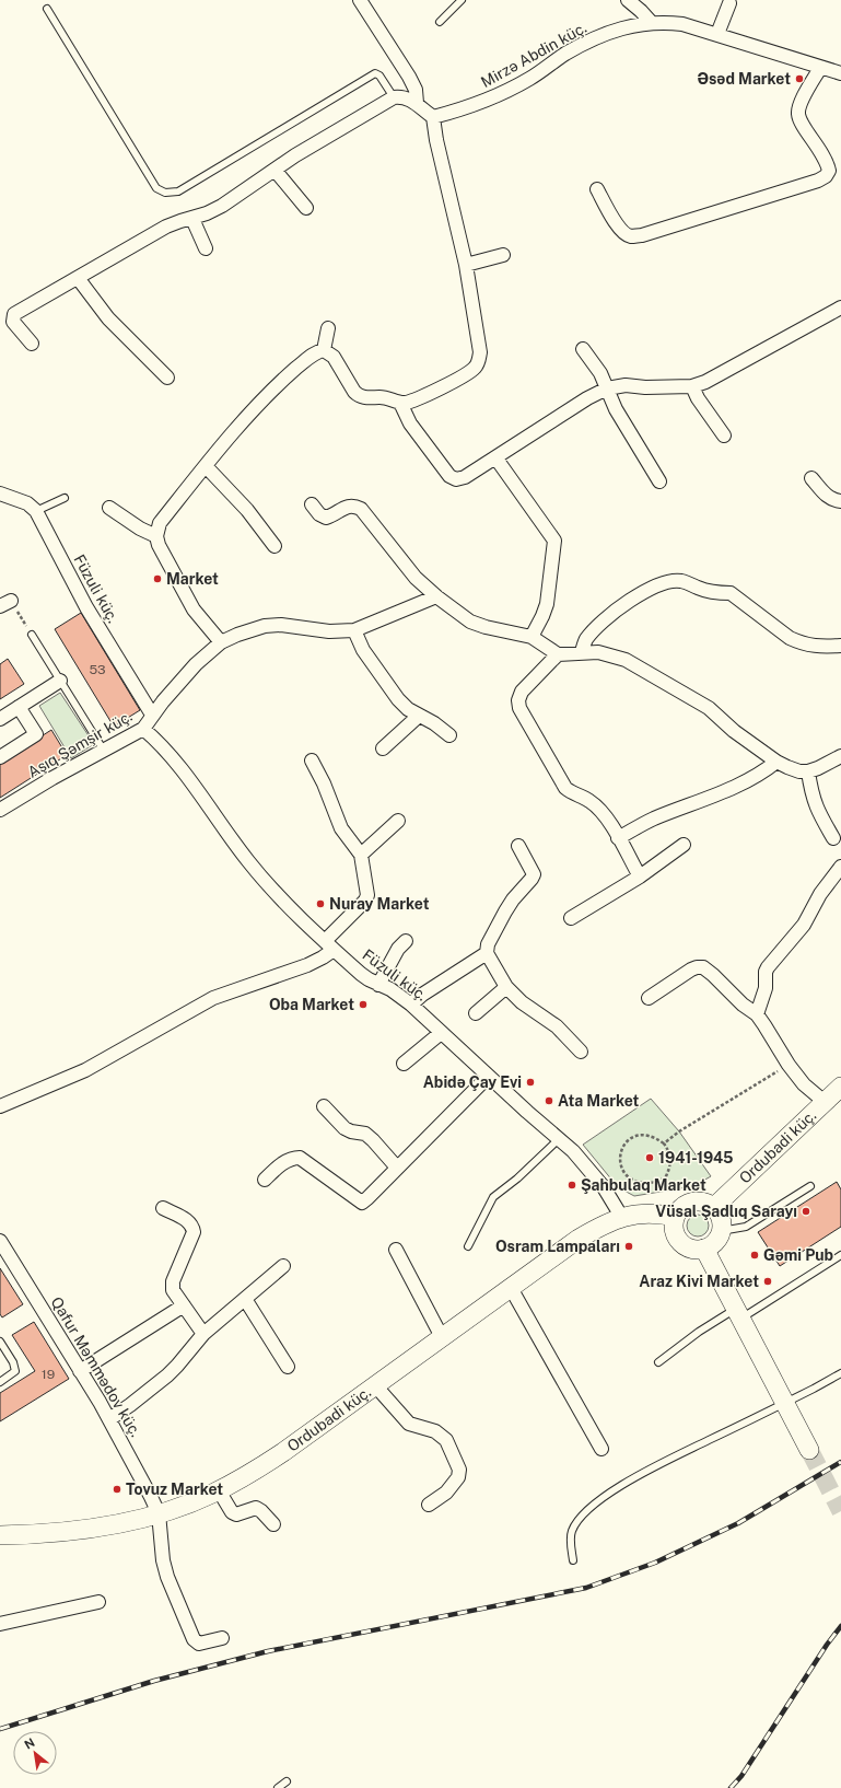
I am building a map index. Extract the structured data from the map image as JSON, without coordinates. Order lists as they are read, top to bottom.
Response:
{
  "streets": {
    "main road": ["Ordubadi küç."],
    "street": [
      "Mirzə Abdin küç.",
      "Füzuli küç.",
      "Aşıq Şəmşir küç.",
      "Qafur Məmmədov küç."
    ]
  },
  "crossings": [
    ["Füzuli küç.", "Aşıq Şəmşir küç."],
    ["Füzuli küç.", "Ordubadi küç."],
    ["Ordubadi küç.", "Qafur Məmmədov küç."]
  ],
  "places": [
    "Əsəd Market",
    "Market",
    "Nuray Market",
    "Oba Market",
    "Abidə Çay Evi",
    "Ata Market",
    "1941-1945",
    "Şahbulaq Market",
    "Vüsal Şadlıq Sarayı",
    "Osram Lampaları",
    "Gəmi Pub",
    "Araz Kivi Market",
    "Tovuz Market"
  ],
  "house_numbers": ["53", "19"],
  "north": "top left"
}
